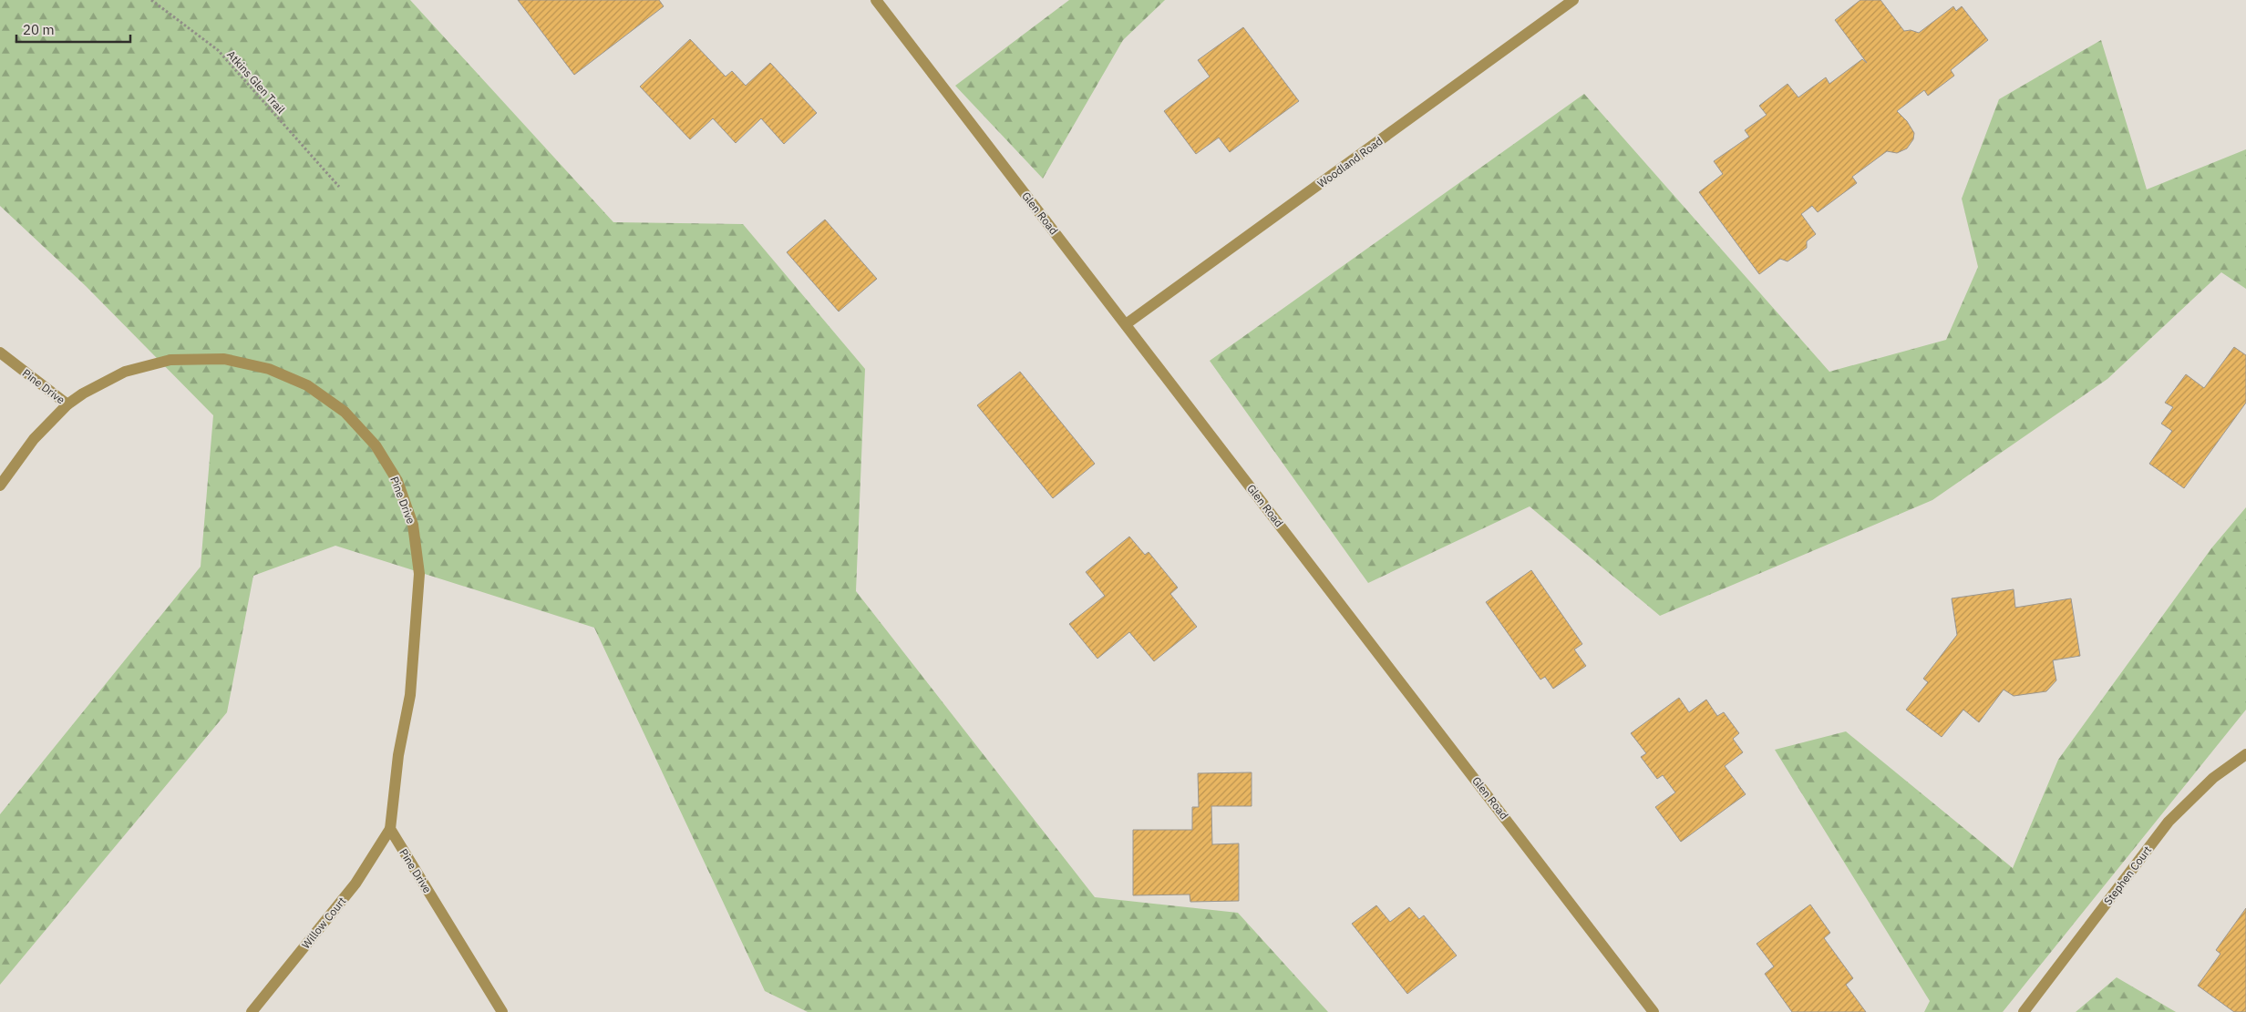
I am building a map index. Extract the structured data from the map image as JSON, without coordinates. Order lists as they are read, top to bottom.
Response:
{
  "streets": {
    "street": [
      "Woodland Road",
      "Glen Road",
      "Pine Drive",
      "Stephen Court",
      "Willow Court"
    ],
    "path": ["Atkins Glen Trail"]
  },
  "crossings": [
    ["Woodland Road", "Glen Road"],
    ["Pine Drive", "Willow Court"]
  ],
  "scale_bar": "20 m"
}
